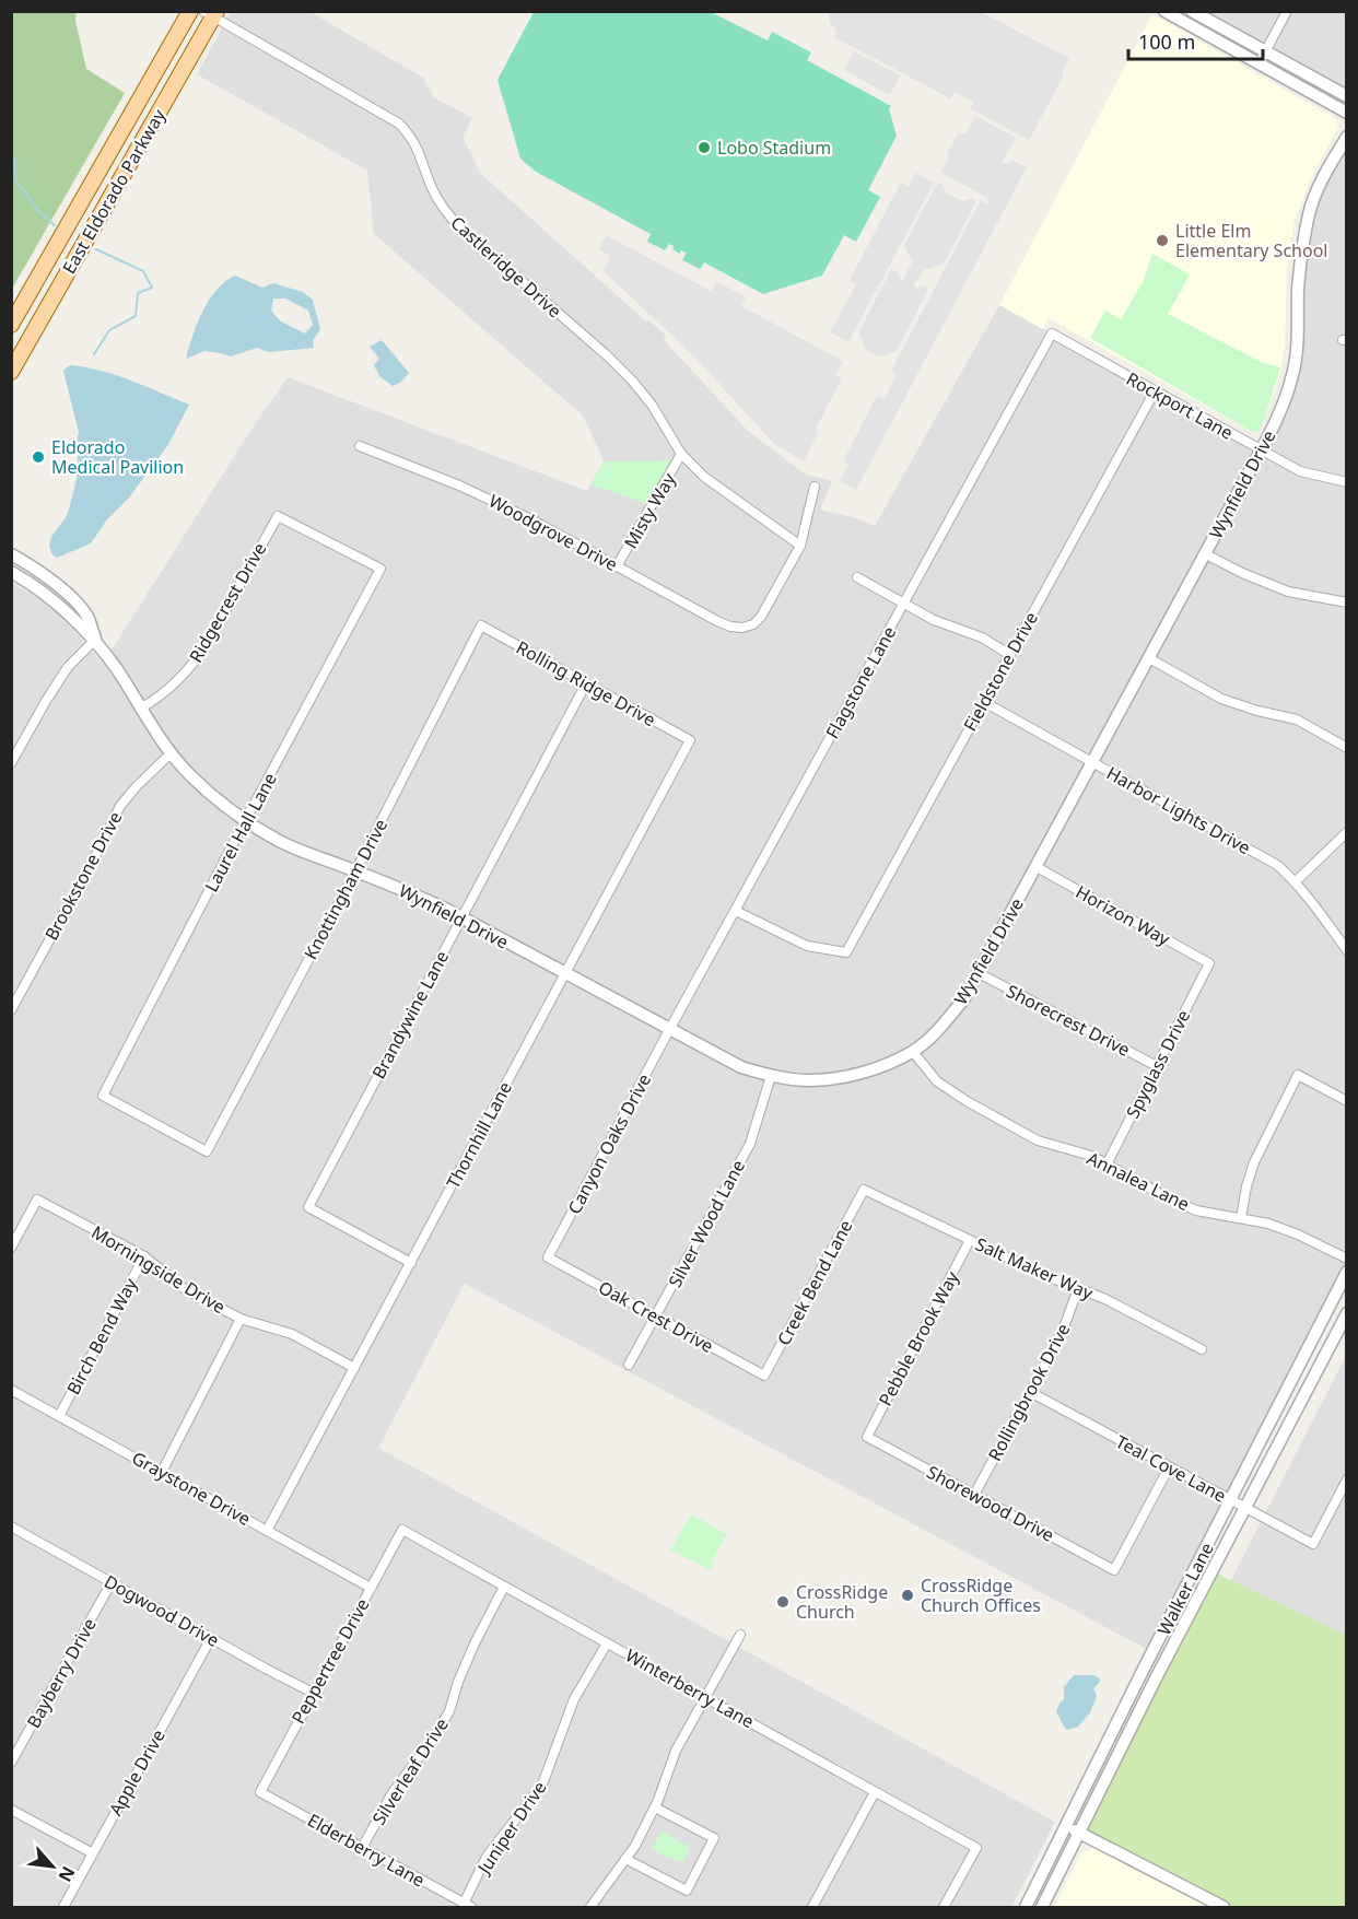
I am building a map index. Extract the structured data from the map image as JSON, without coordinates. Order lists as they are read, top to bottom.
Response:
{
  "streets": {
    "main road": ["East Eldorado Parkway"],
    "street": [
      "Castleridge Drive",
      "Rockport Lane",
      "Wynfield Drive",
      "Misty Way",
      "Woodgrove Drive",
      "Ridgecrest Drive",
      "Fieldstone Drive",
      "Flagstone Lane",
      "Rolling Ridge Drive",
      "Harbor Lights Drive",
      "Laurel Hall Lane",
      "Brookstone Drive",
      "Knottingham Drive",
      "Horizon Way",
      "Brandywine Lane",
      "Shorecrest Drive",
      "Spyglass Drive",
      "Thornhill Lane",
      "Canyon Oaks Drive",
      "Annalea Lane",
      "Silver Wood Lane",
      "Salt Maker Way",
      "Morningside Drive",
      "Creek Bend Lane",
      "Oak Crest Drive",
      "Birch Bend Way",
      "Pebble Brook Way",
      "Rollingbrook Drive",
      "Teal Cove Lane",
      "Graystone Drive",
      "Shorewood Drive",
      "Walker Lane",
      "Dogwood Drive",
      "Peppertree Drive",
      "Bayberry Drive",
      "Winterberry Lane",
      "Silverleaf Drive",
      "Apple Drive",
      "Juniper Drive",
      "Elderberry Lane"
    ]
  },
  "crossings": [
    ["East Eldorado Parkway", "Castleridge Drive"],
    ["Castleridge Drive", "Misty Way"],
    ["Castleridge Drive", "Woodgrove Drive"],
    ["Rockport Lane", "Wynfield Drive"],
    ["Rockport Lane", "Fieldstone Drive"],
    ["Rockport Lane", "Flagstone Lane"],
    ["Wynfield Drive", "Ridgecrest Drive"],
    ["Wynfield Drive", "Flagstone Lane"],
    ["Wynfield Drive", "Harbor Lights Drive"],
    ["Wynfield Drive", "Laurel Hall Lane"],
    ["Wynfield Drive", "Brookstone Drive"],
    ["Wynfield Drive", "Knottingham Drive"],
    ["Wynfield Drive", "Horizon Way"],
    ["Wynfield Drive", "Brandywine Lane"],
    ["Wynfield Drive", "Shorecrest Drive"],
    ["Wynfield Drive", "Thornhill Lane"],
    ["Wynfield Drive", "Canyon Oaks Drive"],
    ["Wynfield Drive", "Annalea Lane"],
    ["Wynfield Drive", "Silver Wood Lane"],
    ["Misty Way", "Woodgrove Drive"],
    ["Ridgecrest Drive", "Laurel Hall Lane"],
    ["Fieldstone Drive", "Flagstone Lane"],
    ["Fieldstone Drive", "Harbor Lights Drive"],
    ["Flagstone Lane", "Canyon Oaks Drive"],
    ["Rolling Ridge Drive", "Knottingham Drive"],
    ["Rolling Ridge Drive", "Brandywine Lane"],
    ["Rolling Ridge Drive", "Thornhill Lane"],
    ["Laurel Hall Lane", "Knottingham Drive"],
    ["Horizon Way", "Spyglass Drive"],
    ["Brandywine Lane", "Thornhill Lane"],
    ["Shorecrest Drive", "Spyglass Drive"],
    ["Spyglass Drive", "Annalea Lane"],
    ["Thornhill Lane", "Morningside Drive"],
    ["Thornhill Lane", "Graystone Drive"],
    ["Canyon Oaks Drive", "Oak Crest Drive"],
    ["Silver Wood Lane", "Oak Crest Drive"],
    ["Salt Maker Way", "Creek Bend Lane"],
    ["Salt Maker Way", "Pebble Brook Way"],
    ["Salt Maker Way", "Rollingbrook Drive"],
    ["Morningside Drive", "Birch Bend Way"],
    ["Creek Bend Lane", "Oak Crest Drive"],
    ["Birch Bend Way", "Graystone Drive"],
    ["Pebble Brook Way", "Shorewood Drive"],
    ["Rollingbrook Drive", "Teal Cove Lane"],
    ["Rollingbrook Drive", "Shorewood Drive"],
    ["Teal Cove Lane", "Shorewood Drive"],
    ["Teal Cove Lane", "Walker Lane"],
    ["Graystone Drive", "Peppertree Drive"],
    ["Dogwood Drive", "Peppertree Drive"],
    ["Dogwood Drive", "Bayberry Drive"],
    ["Dogwood Drive", "Apple Drive"],
    ["Peppertree Drive", "Winterberry Lane"],
    ["Peppertree Drive", "Elderberry Lane"],
    ["Winterberry Lane", "Silverleaf Drive"],
    ["Winterberry Lane", "Juniper Drive"],
    ["Silverleaf Drive", "Elderberry Lane"],
    ["Juniper Drive", "Elderberry Lane"]
  ],
  "places": [
    "Lobo Stadium",
    "Little Elm Elementary School",
    "Eldorado Medical Pavilion",
    "CrossRidge Church Offices",
    "CrossRidge Church"
  ],
  "scale_bar": "100 m",
  "north": "bottom right"
}
